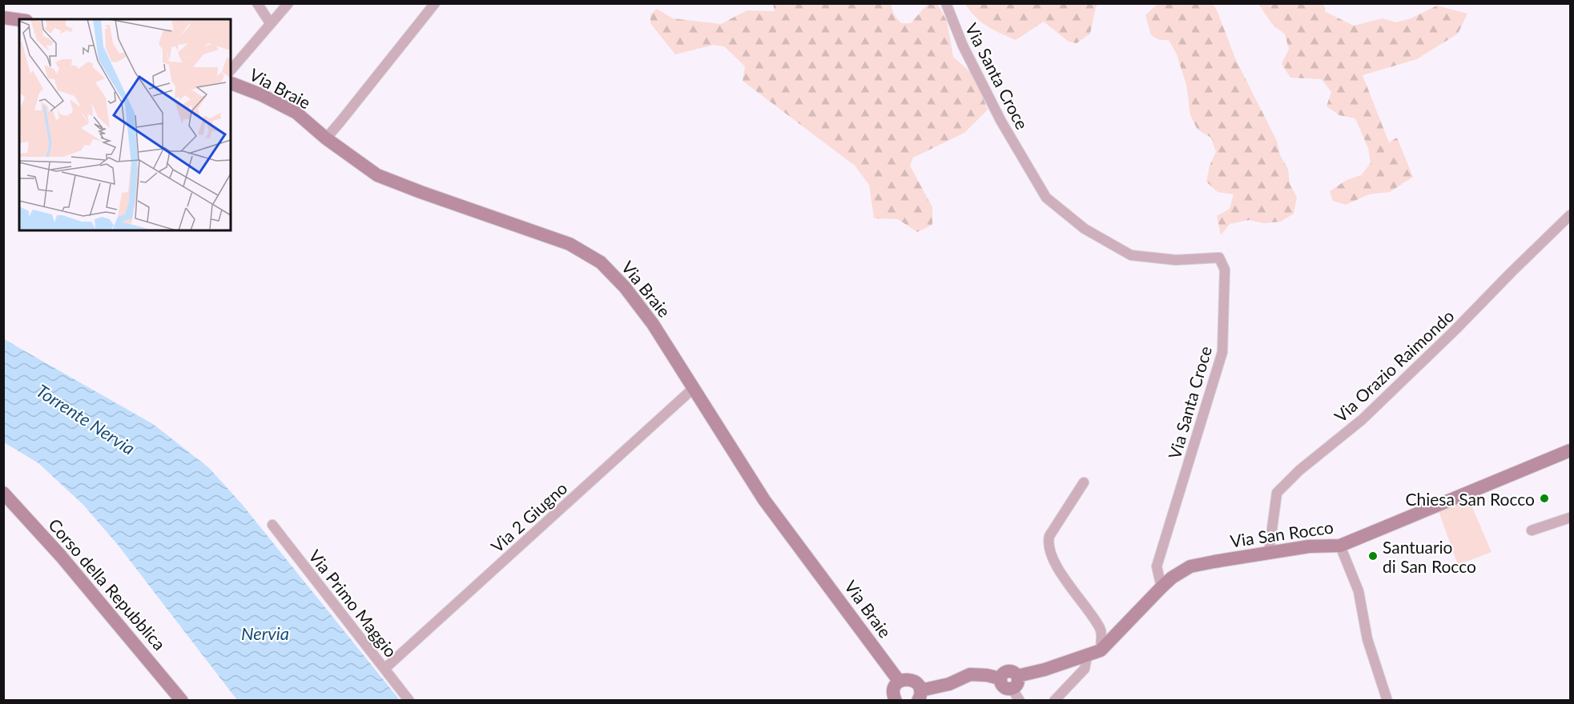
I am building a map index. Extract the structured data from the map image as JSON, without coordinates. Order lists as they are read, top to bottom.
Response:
{
  "streets": {
    "street": [
      "Via Santa Croce",
      "Via Braie",
      "Via Orazio Raimondo",
      "Via 2 Giugno",
      "Via San Rocco",
      "Corso della Repubblica",
      "Via Primo Maggio"
    ]
  },
  "crossings": [
    ["Via Santa Croce", "Via San Rocco"],
    ["Via Braie", "Via 2 Giugno"],
    ["Via Orazio Raimondo", "Via San Rocco"],
    ["Via 2 Giugno", "Via Primo Maggio"]
  ],
  "water": ["Torrente Nervia", "Nervia"],
  "places": ["Chiesa San Rocco", "Santuario di San Rocco"]
}
